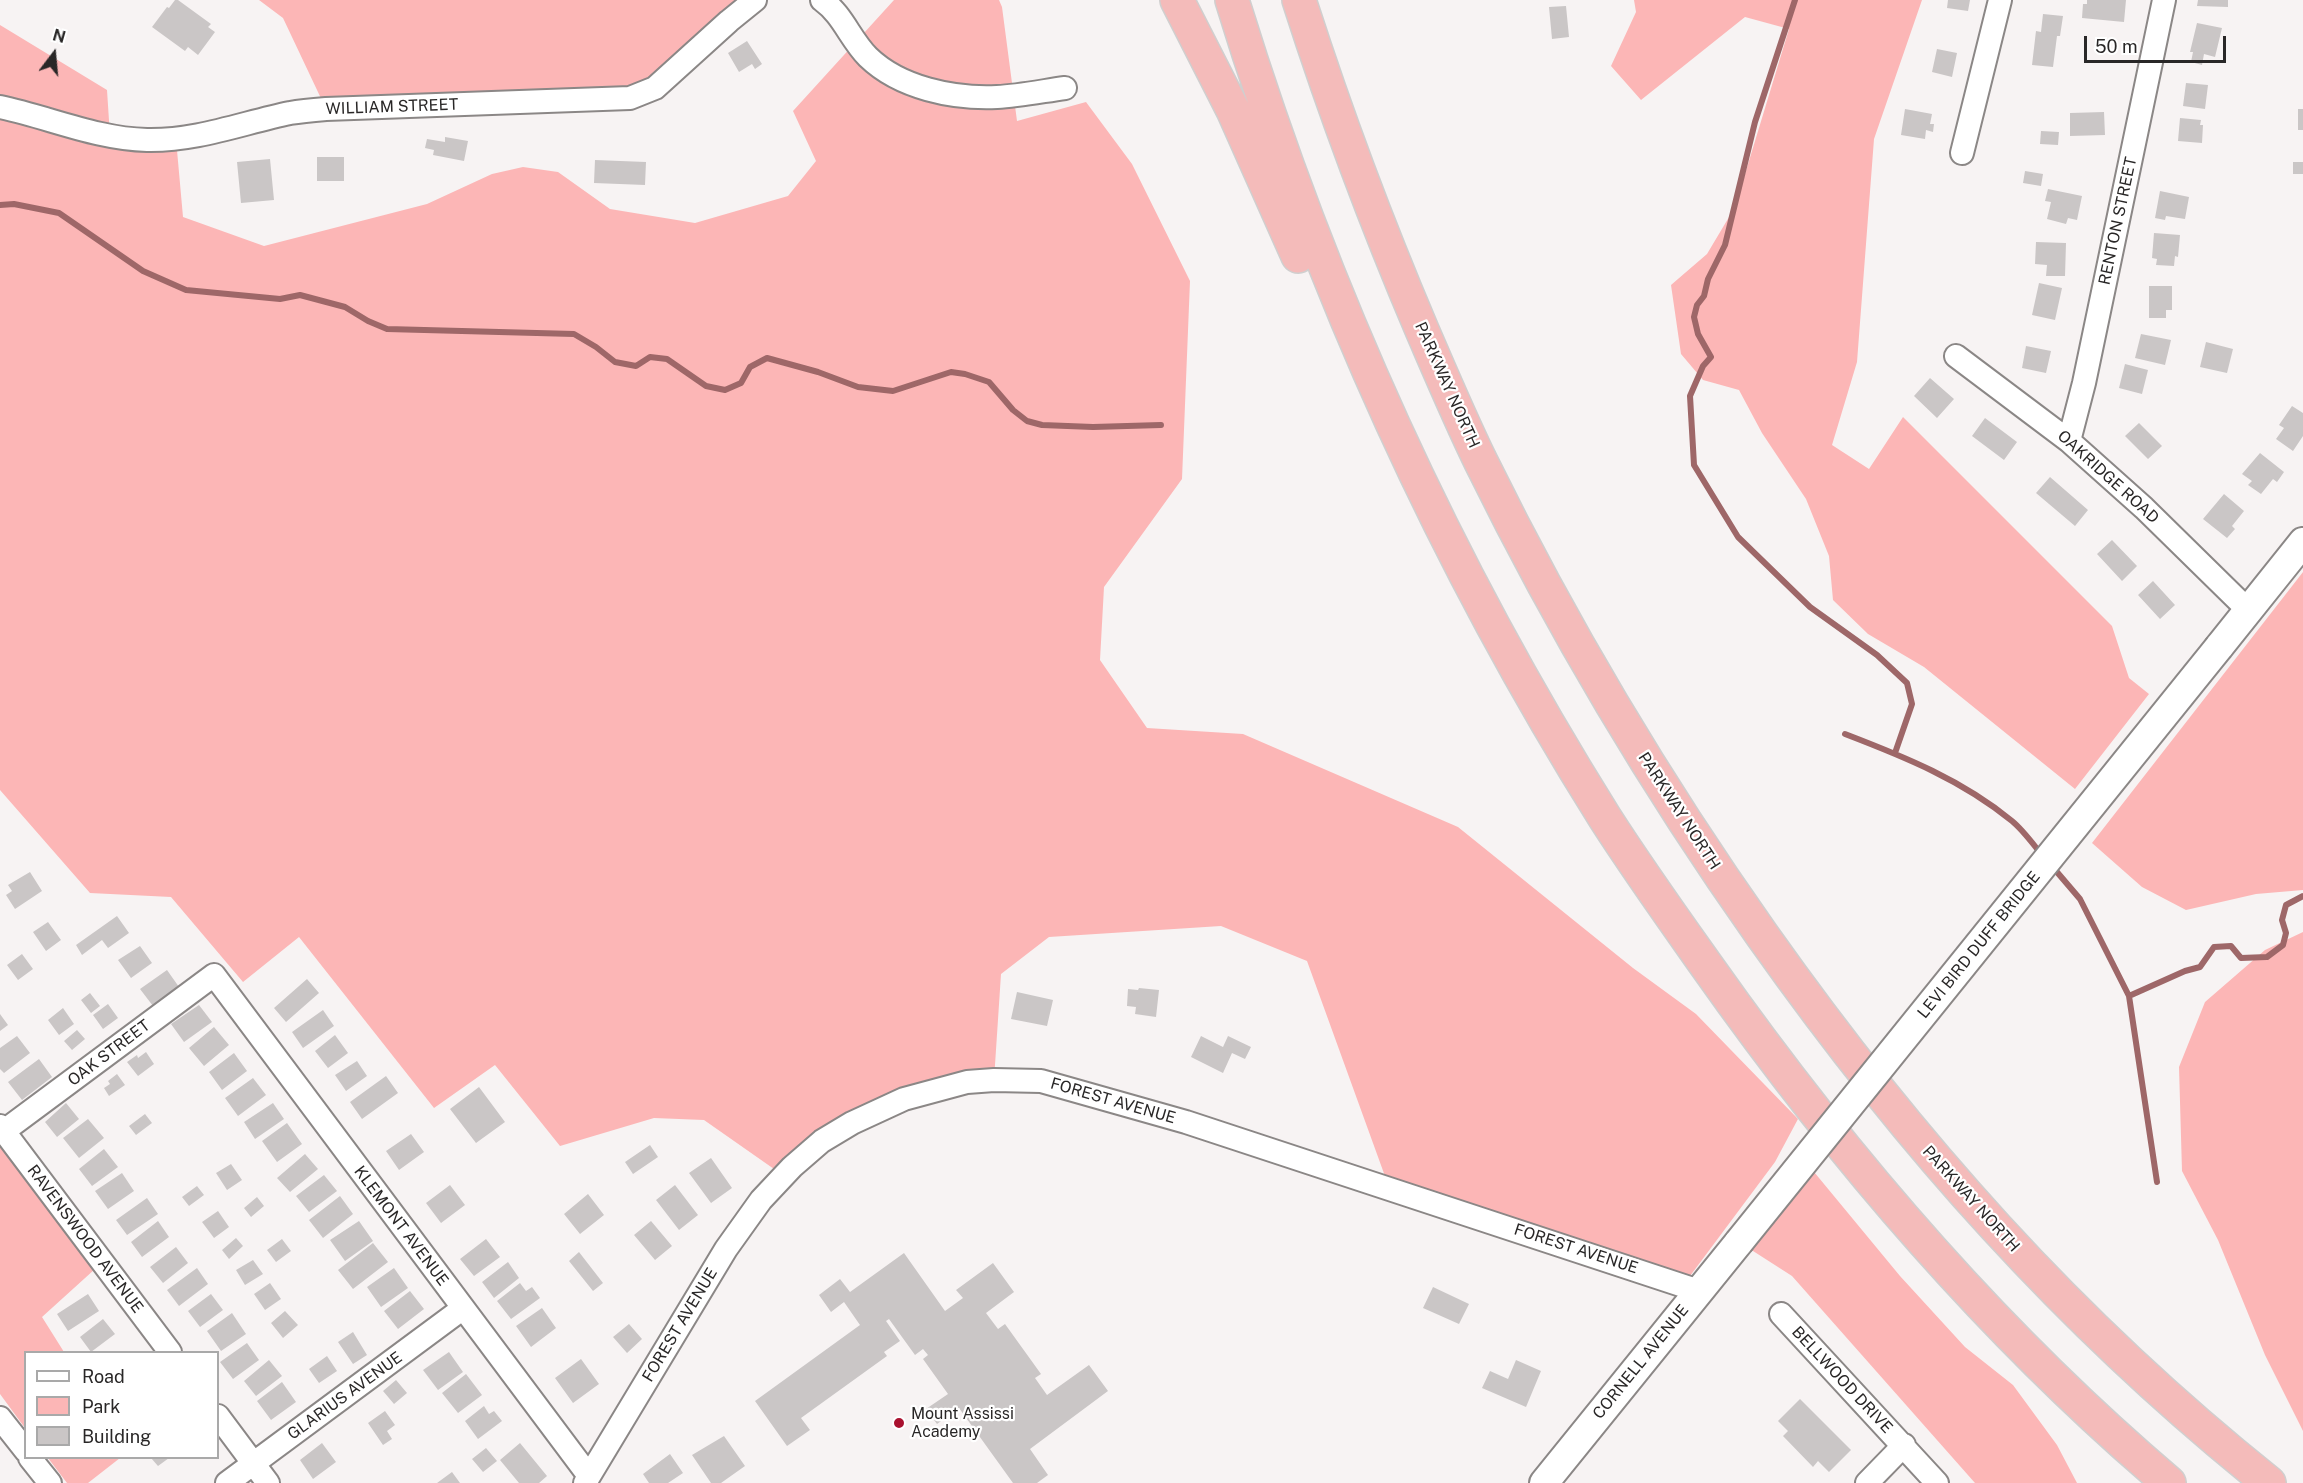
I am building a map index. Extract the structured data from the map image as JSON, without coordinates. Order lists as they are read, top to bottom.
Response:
{
  "streets": {
    "highway": ["PARKWAY NORTH"],
    "street": [
      "WILLIAM STREET",
      "RENTON STREET",
      "OAKRIDGE ROAD",
      "LEVI BIRD DUFF BRIDGE",
      "OAK STREET",
      "FOREST AVENUE",
      "KLEMONT AVENUE",
      "RAVENSWOOD AVENUE",
      "CORNELL AVENUE",
      "BELLWOOD DRIVE",
      "GLARIUS AVENUE"
    ]
  },
  "crossings": [
    ["RENTON STREET", "OAKRIDGE ROAD"],
    ["OAKRIDGE ROAD", "LEVI BIRD DUFF BRIDGE"],
    ["LEVI BIRD DUFF BRIDGE", "CORNELL AVENUE"],
    ["OAK STREET", "KLEMONT AVENUE"],
    ["OAK STREET", "RAVENSWOOD AVENUE"],
    ["FOREST AVENUE", "KLEMONT AVENUE"],
    ["FOREST AVENUE", "CORNELL AVENUE"],
    ["KLEMONT AVENUE", "GLARIUS AVENUE"]
  ],
  "places": ["Mount Assissi Academy"],
  "legend": ["Road", "Park", "Building"],
  "scale_bar": "50 m",
  "north": "top"
}
